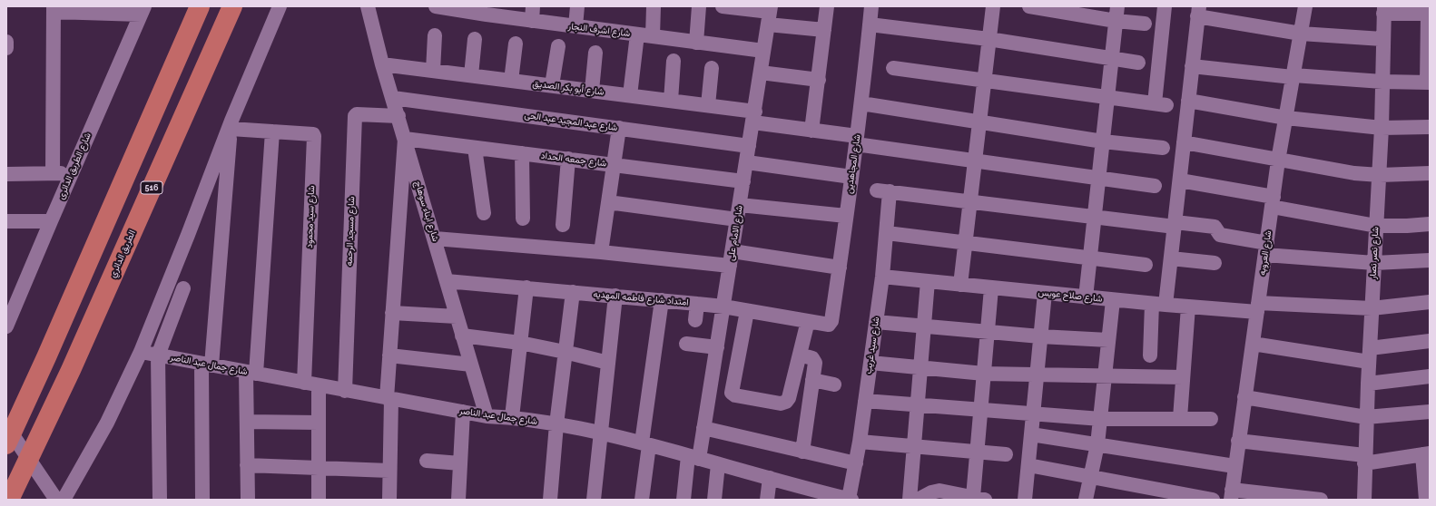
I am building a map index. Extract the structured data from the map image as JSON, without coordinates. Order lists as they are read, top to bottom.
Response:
{
  "streets": {
    "highway": ["516", "الطريق الدائري"],
    "street": [
      "شارع اشرف النجار",
      "شارع أبو بكر الصديق",
      "شارع عبد المجيد عبد الحى",
      "شارع جمعه الحداد",
      "شارع المجاهدين",
      "شارع الطريق الدائرى",
      "شارع ابناء سوهاج",
      "شارع سيد محمود",
      "شارع مسجد الرحمه",
      "شارع الامام على",
      "شارع العروبه",
      "شارع نصر نصار",
      "شارع صلاح عويس",
      "امتداد شارع فاطمه المهديه",
      "شارع سيد غريب",
      "شارع جمال عبد الناصر"
    ]
  },
  "crossings": [
    ["شارع اشرف النجار", "شارع الامام على"],
    ["شارع أبو بكر الصديق", "شارع المجاهدين"],
    ["شارع أبو بكر الصديق", "شارع ابناء سوهاج"],
    ["شارع أبو بكر الصديق", "شارع الامام على"],
    ["شارع عبد المجيد عبد الحى", "شارع ابناء سوهاج"],
    ["شارع عبد المجيد عبد الحى", "شارع الامام على"],
    ["شارع جمعه الحداد", "شارع ابناء سوهاج"],
    ["شارع جمعه الحداد", "شارع الامام على"],
    ["شارع المجاهدين", "امتداد شارع فاطمه المهديه"],
    ["شارع ابناء سوهاج", "شارع مسجد الرحمه"],
    ["شارع ابناء سوهاج", "امتداد شارع فاطمه المهديه"],
    ["شارع ابناء سوهاج", "شارع جمال عبد الناصر"],
    ["شارع سيد محمود", "شارع جمال عبد الناصر"],
    ["شارع مسجد الرحمه", "شارع جمال عبد الناصر"],
    ["شارع الامام على", "امتداد شارع فاطمه المهديه"],
    ["شارع الامام على", "شارع جمال عبد الناصر"],
    ["شارع العروبه", "شارع صلاح عويس"],
    ["شارع نصر نصار", "شارع صلاح عويس"],
    ["شارع صلاح عويس", "شارع سيد غريب"],
    ["شارع سيد غريب", "شارع جمال عبد الناصر"]
  ]
}
